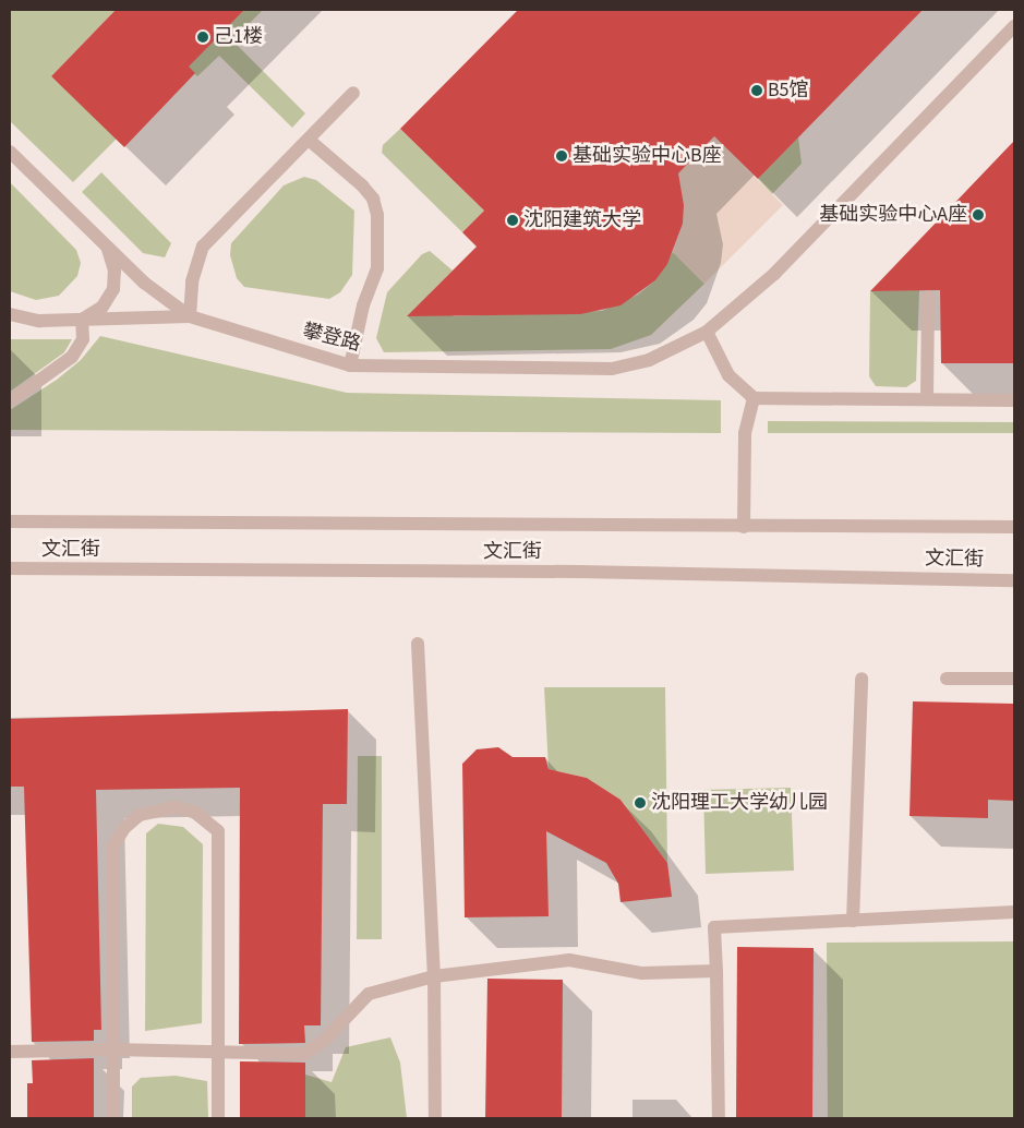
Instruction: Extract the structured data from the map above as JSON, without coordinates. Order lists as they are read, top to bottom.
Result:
{
  "streets": {
    "street": ["攀登路", "文汇街"]
  },
  "places": [
    "己1楼",
    "B5馆",
    "基础实验中心B座",
    "基础实验中心A座",
    "沈阳建筑大学",
    "沈阳理工大学幼儿园"
  ]
}
